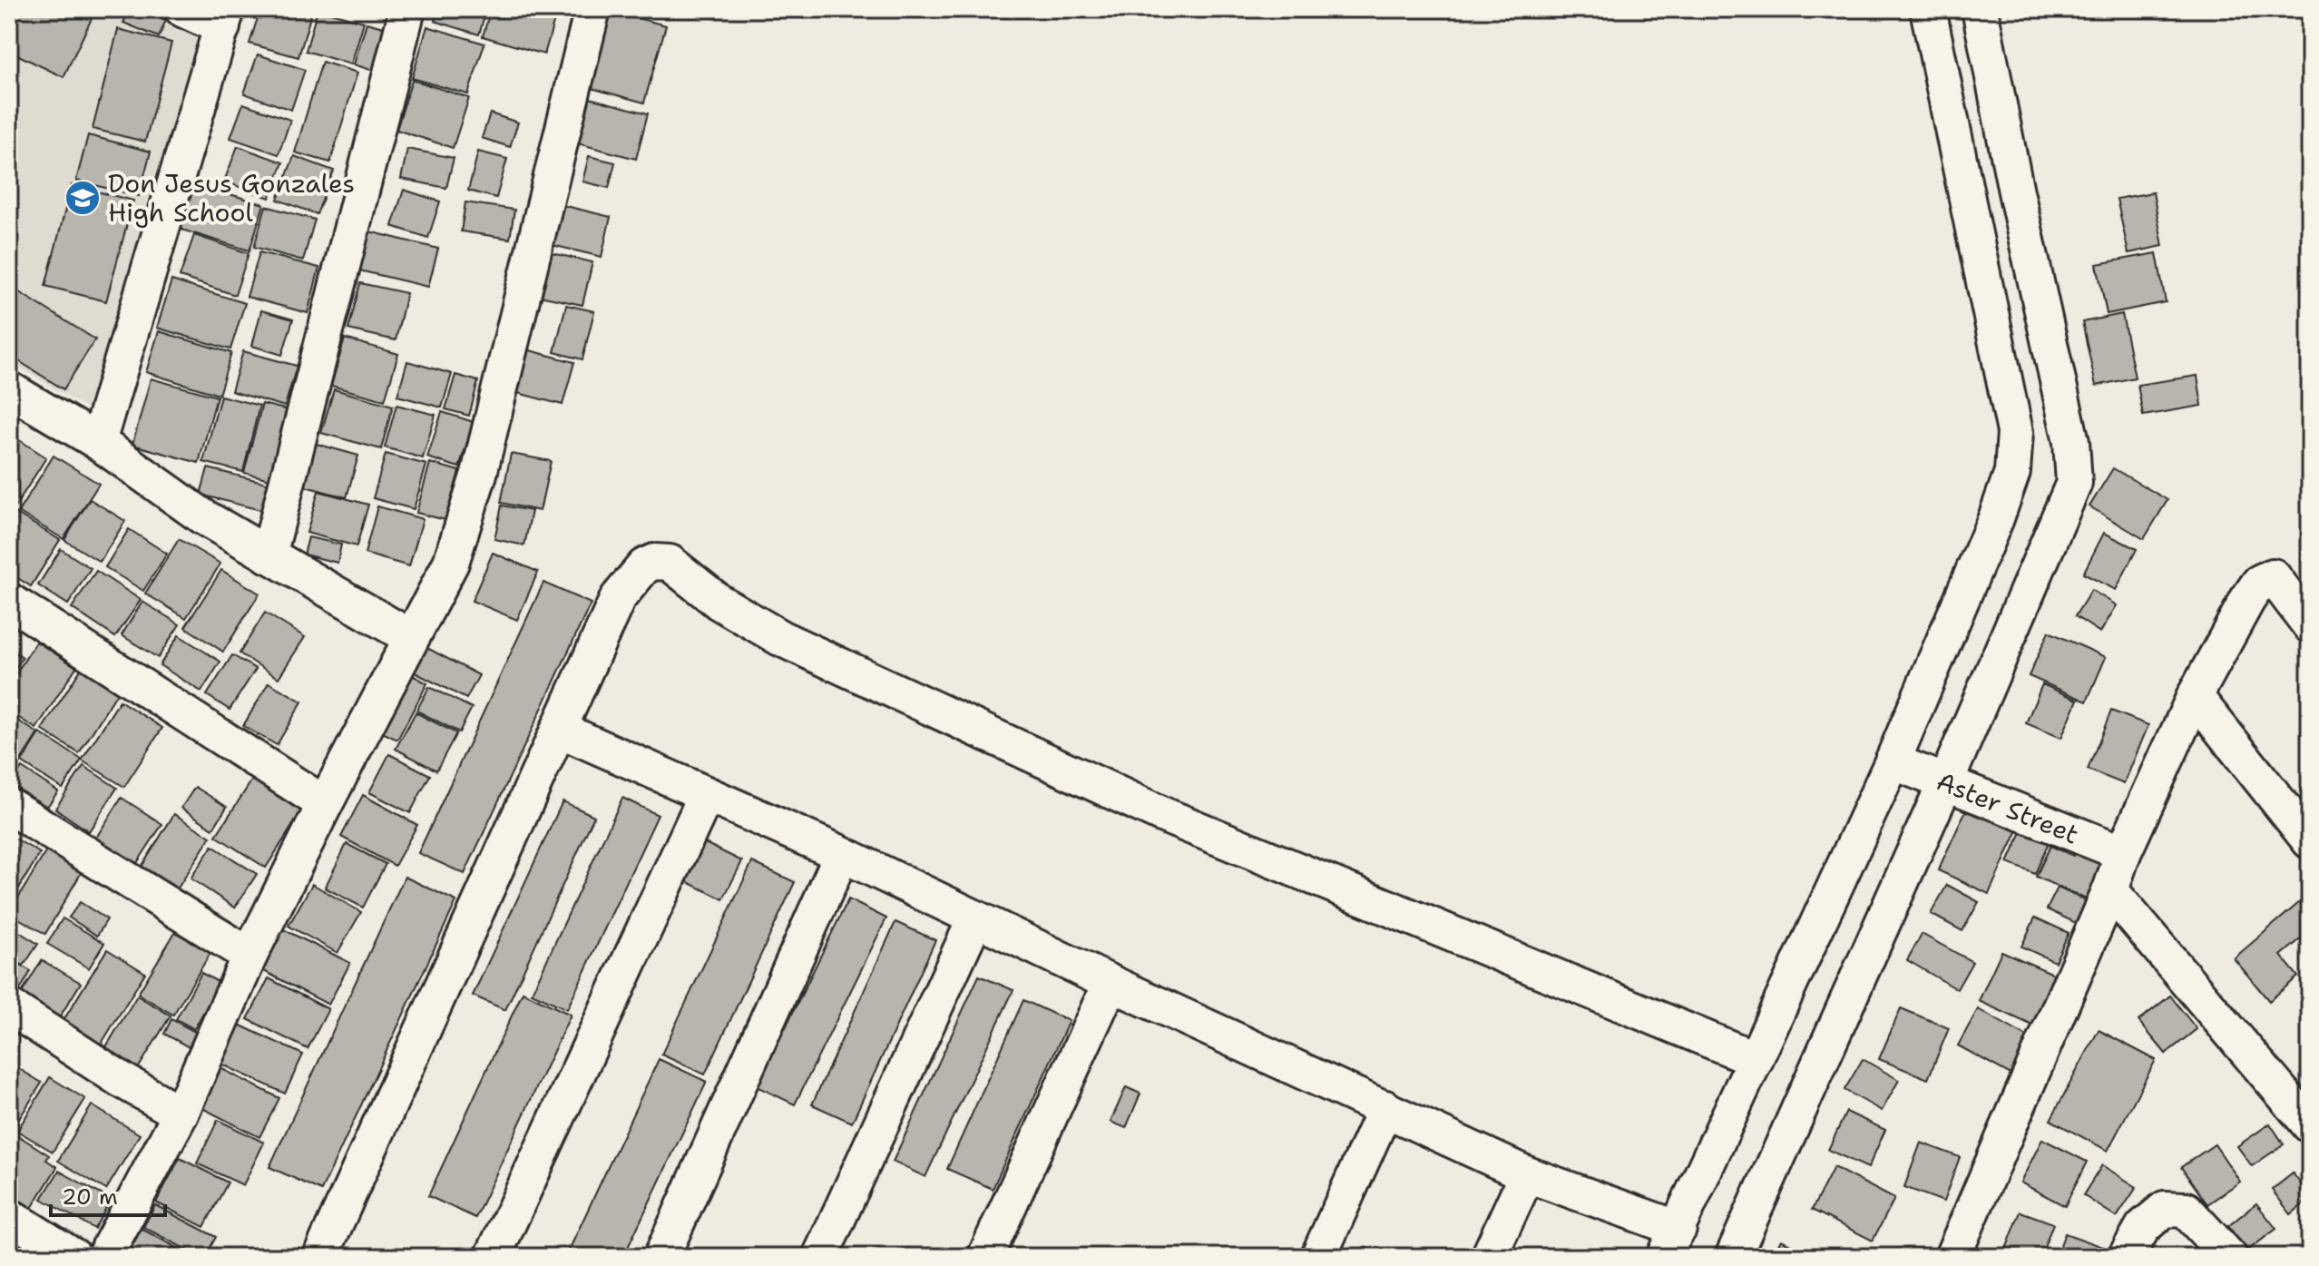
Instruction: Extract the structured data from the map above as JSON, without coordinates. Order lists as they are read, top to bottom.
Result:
{
  "streets": {
    "street": ["Aster Street"]
  },
  "places": {
    "school or university": ["Don Jesus Gonzales High School"]
  },
  "scale_bar": "20 m"
}
